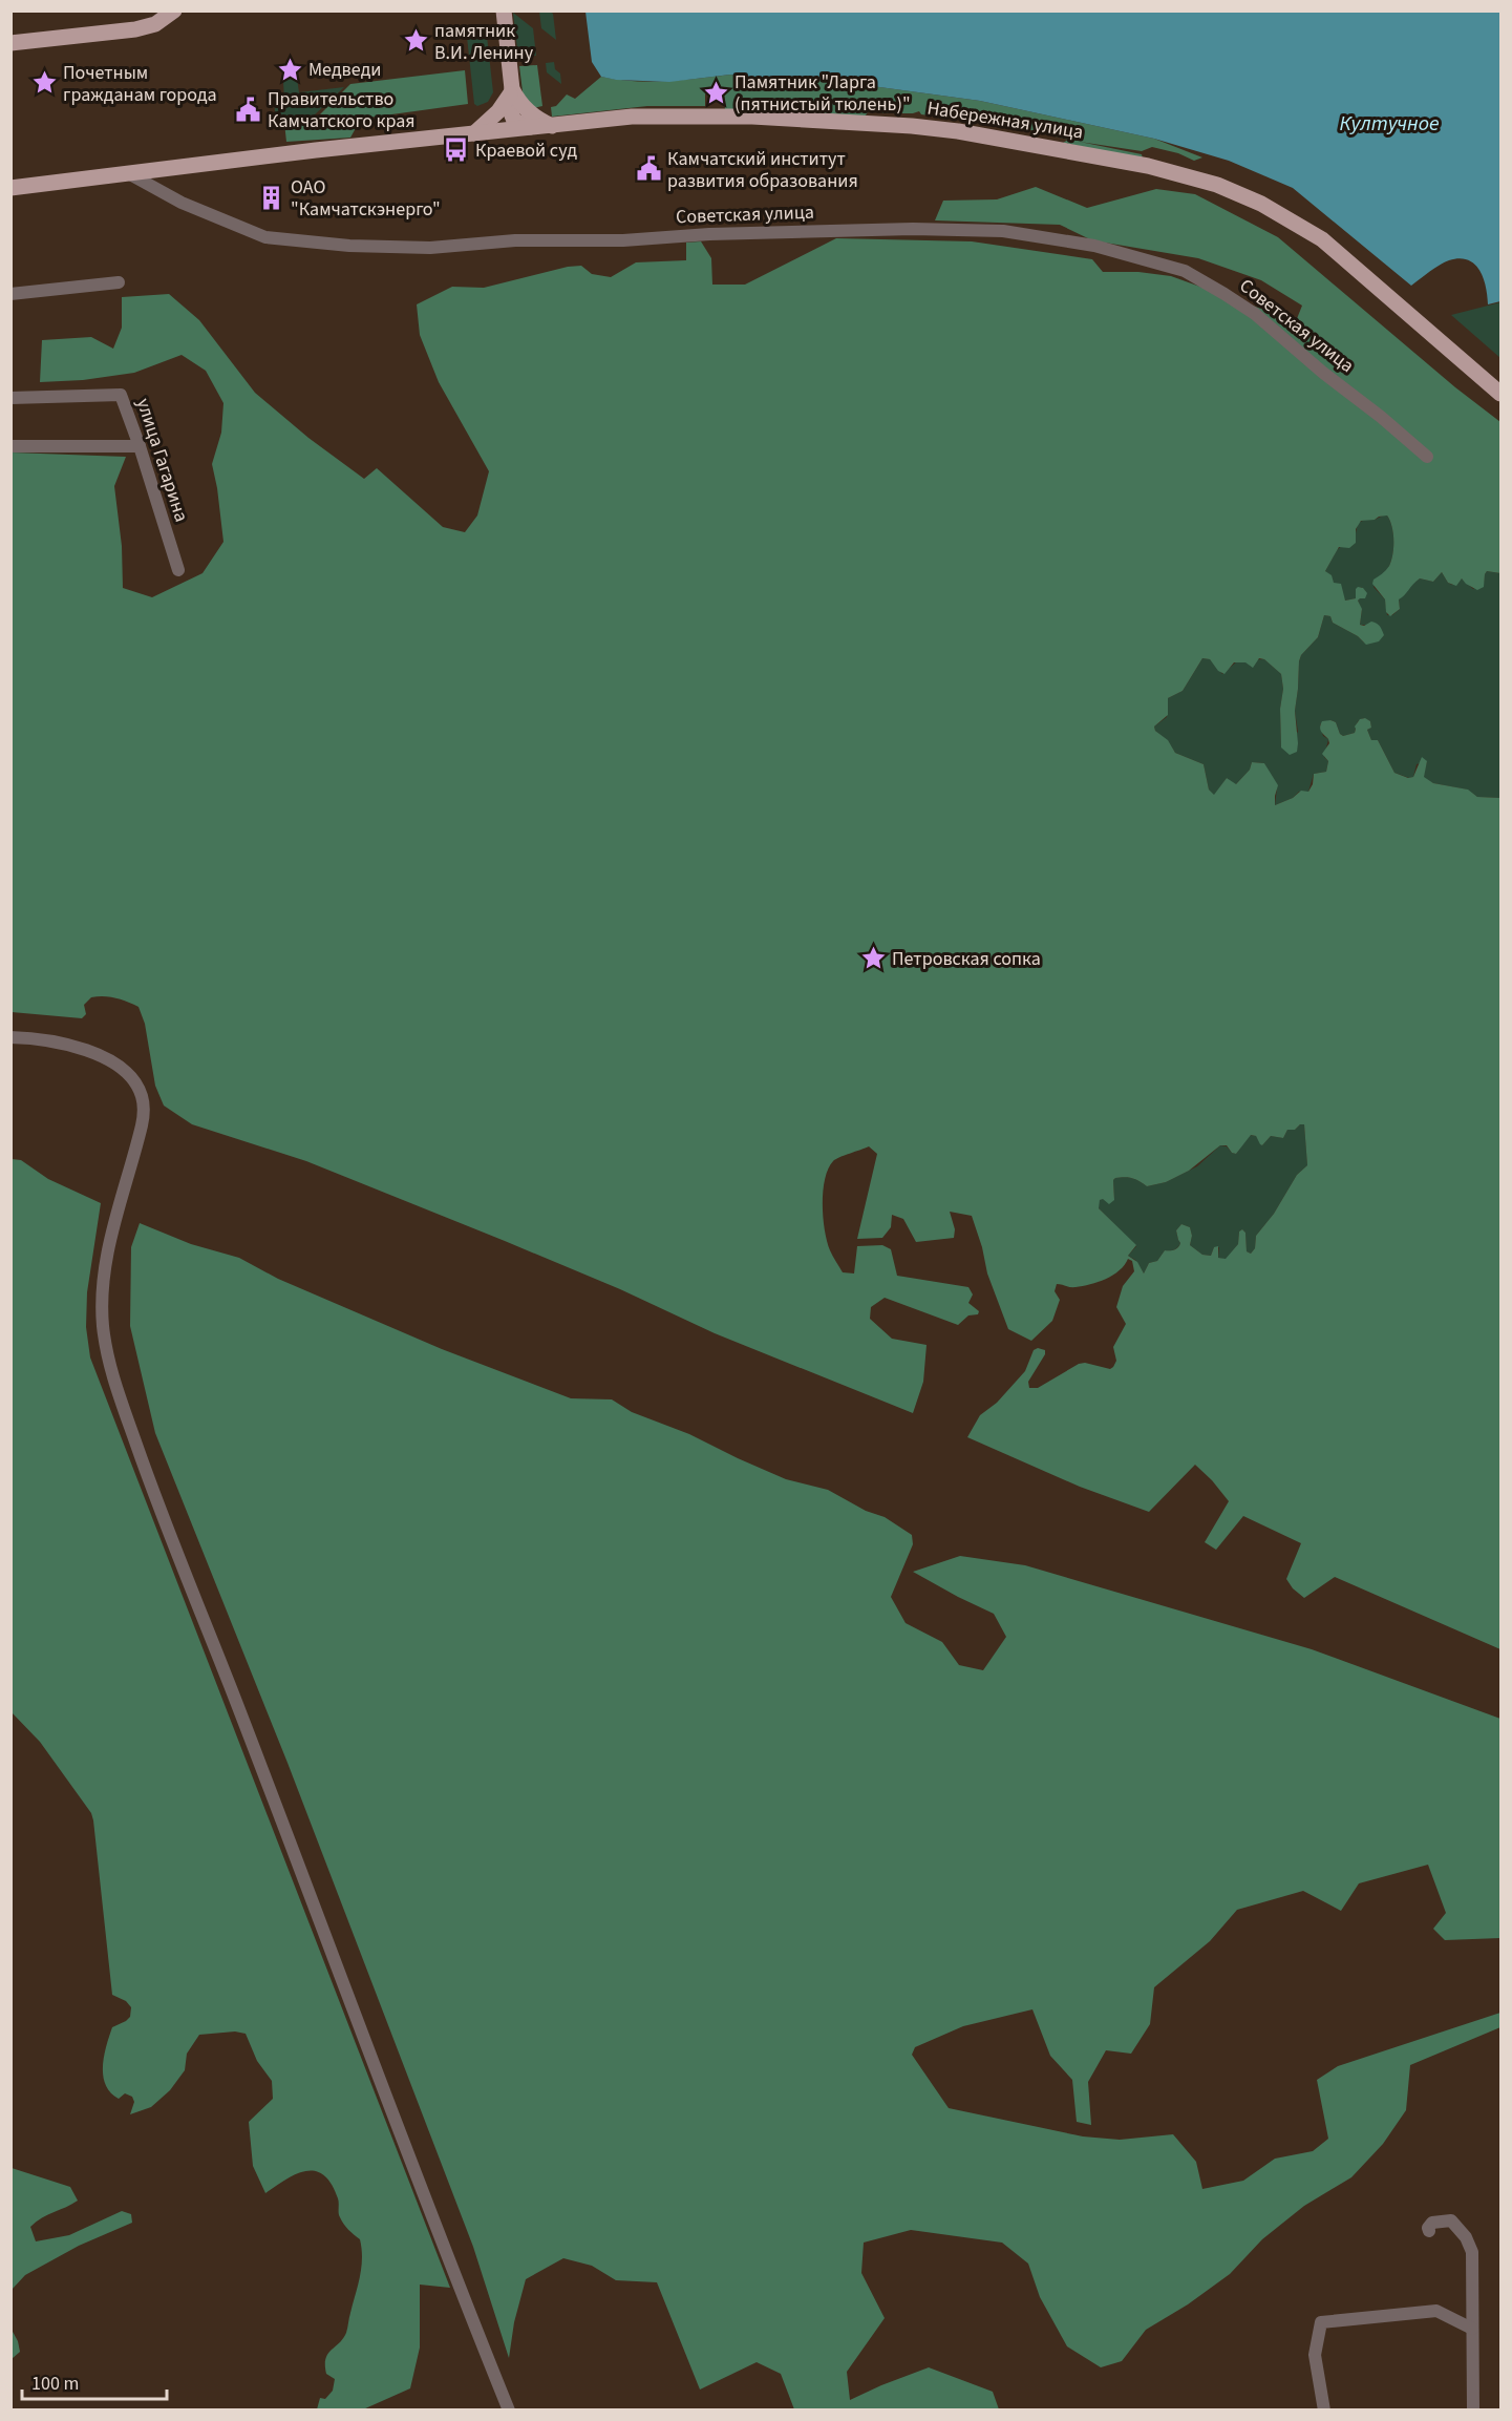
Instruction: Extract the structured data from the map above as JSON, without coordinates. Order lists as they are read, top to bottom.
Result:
{
  "streets": {
    "main road": ["Набережная улица"],
    "street": ["Советская улица", "улица Гагарина"]
  },
  "crossings": [
    ["Набережная улица", "Советская улица"]
  ],
  "water": ["Култучное"],
  "places": {
    "place": [
      "памятник В.И. Ленину",
      "Медведи",
      "Почетным гражданам города",
      "Памятник \"Ларга (пятнистый тюлень)\"",
      "Петровская сопка"
    ],
    "public building": ["Правительство Камчатского края", "Камчатский институт развития образования"],
    "bus stop": ["Краевой суд"],
    "building": ["ОАО \"Камчатскэнерго\""]
  },
  "scale_bar": "100 m"
}
